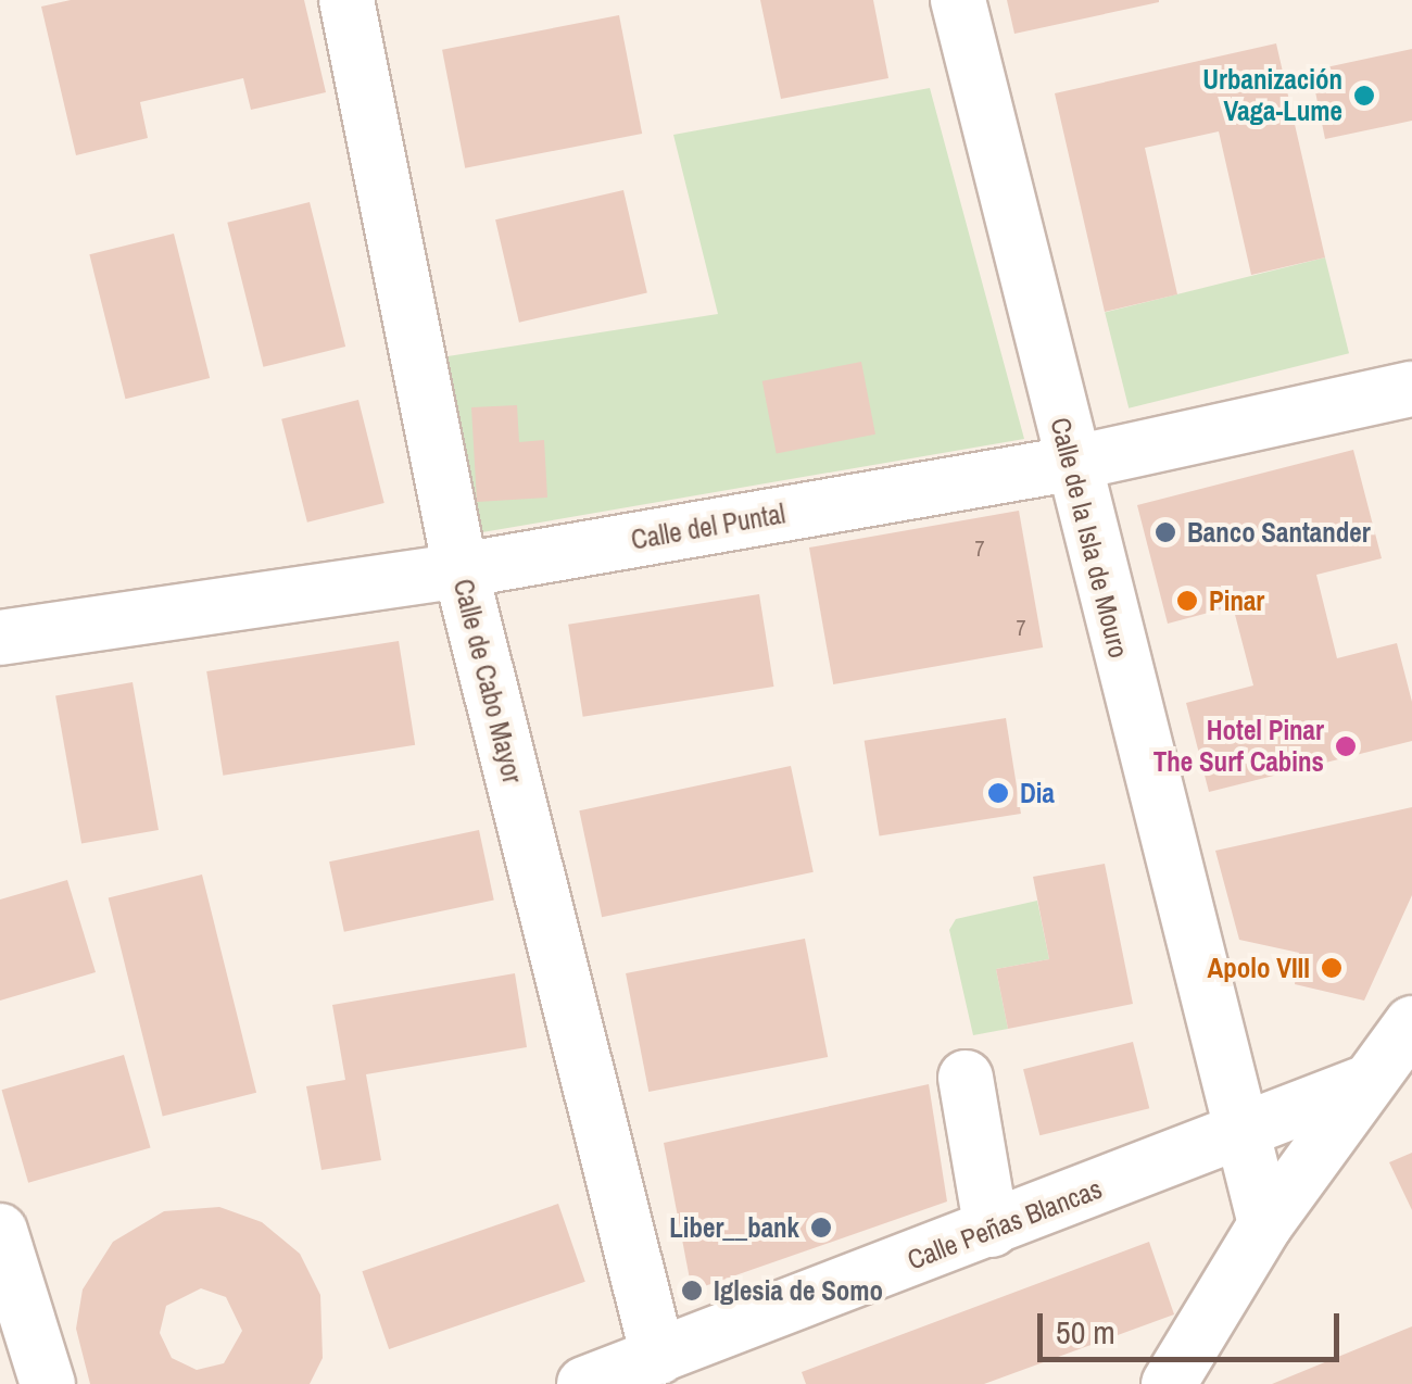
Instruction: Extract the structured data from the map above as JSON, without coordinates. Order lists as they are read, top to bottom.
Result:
{
  "streets": {
    "street": [
      "Calle del Puntal",
      "Calle de la Isla de Mouro",
      "Calle de Cabo Mayor",
      "Calle Peñas Blancas"
    ]
  },
  "crossings": [
    ["Calle del Puntal", "Calle de la Isla de Mouro"],
    ["Calle del Puntal", "Calle de Cabo Mayor"],
    ["Calle de la Isla de Mouro", "Calle Peñas Blancas"],
    ["Calle de Cabo Mayor", "Calle Peñas Blancas"]
  ],
  "places": [
    "Urbanización Vaga-Lume",
    "Banco Santander",
    "Pinar",
    "Hotel Pinar The Surf Cabins",
    "Dia",
    "Apolo VIII",
    "Liber__bank",
    "Iglesia de Somo"
  ],
  "house_numbers": ["7", "7"],
  "scale_bar": "50 m"
}
